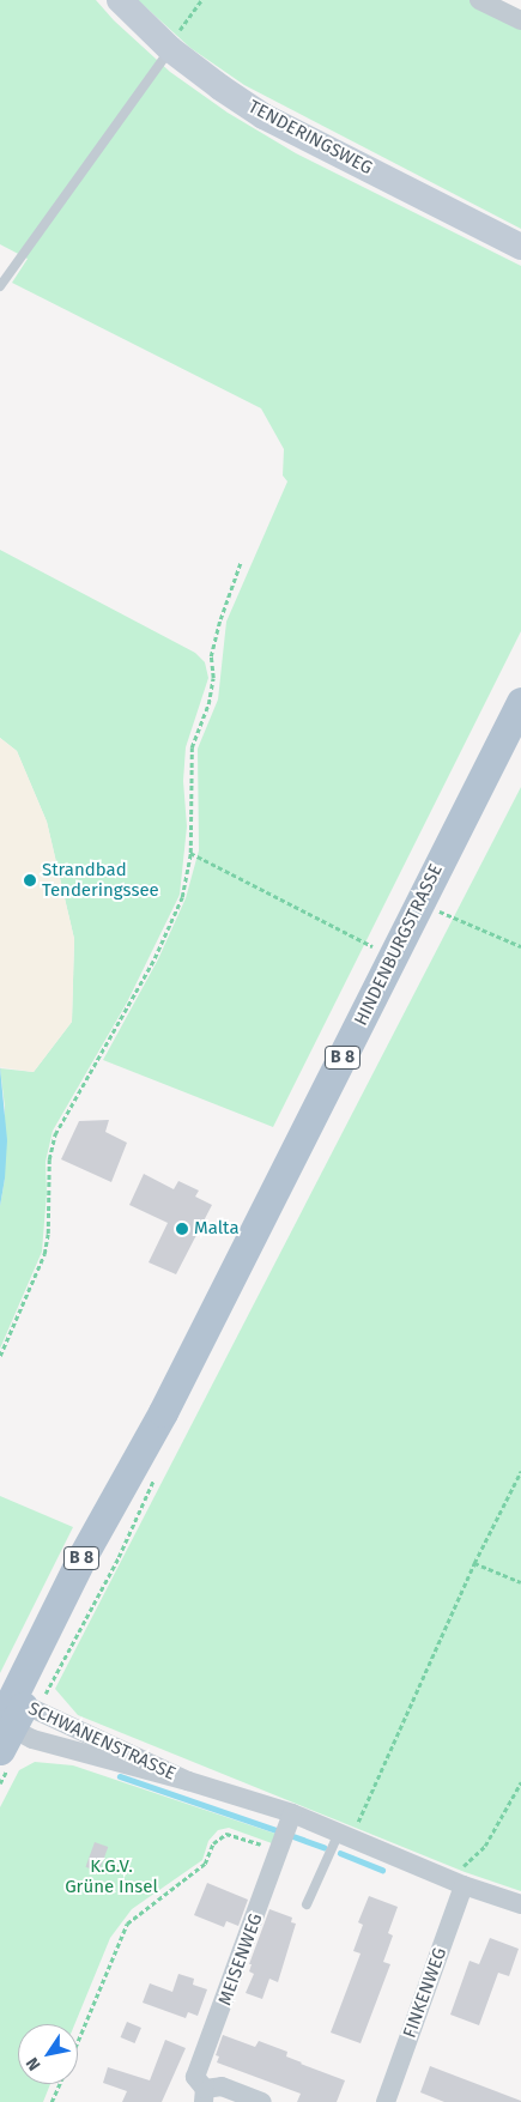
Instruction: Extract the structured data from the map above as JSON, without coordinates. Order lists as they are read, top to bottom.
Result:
{
  "streets": {
    "main road": ["HINDENBURGSTRASSE", "B 8"],
    "street": [
      "TENDERINGSWEG",
      "SCHWANENSTRASSE",
      "MEISENWEG",
      "FINKENWEG"
    ]
  },
  "crossings": [
    ["HINDENBURGSTRASSE", "SCHWANENSTRASSE"],
    ["SCHWANENSTRASSE", "MEISENWEG"],
    ["SCHWANENSTRASSE", "FINKENWEG"]
  ],
  "parks": ["K.G.V. Grüne Insel"],
  "places": ["Strandbad Tenderingssee", "Malta"],
  "north": "bottom left"
}
